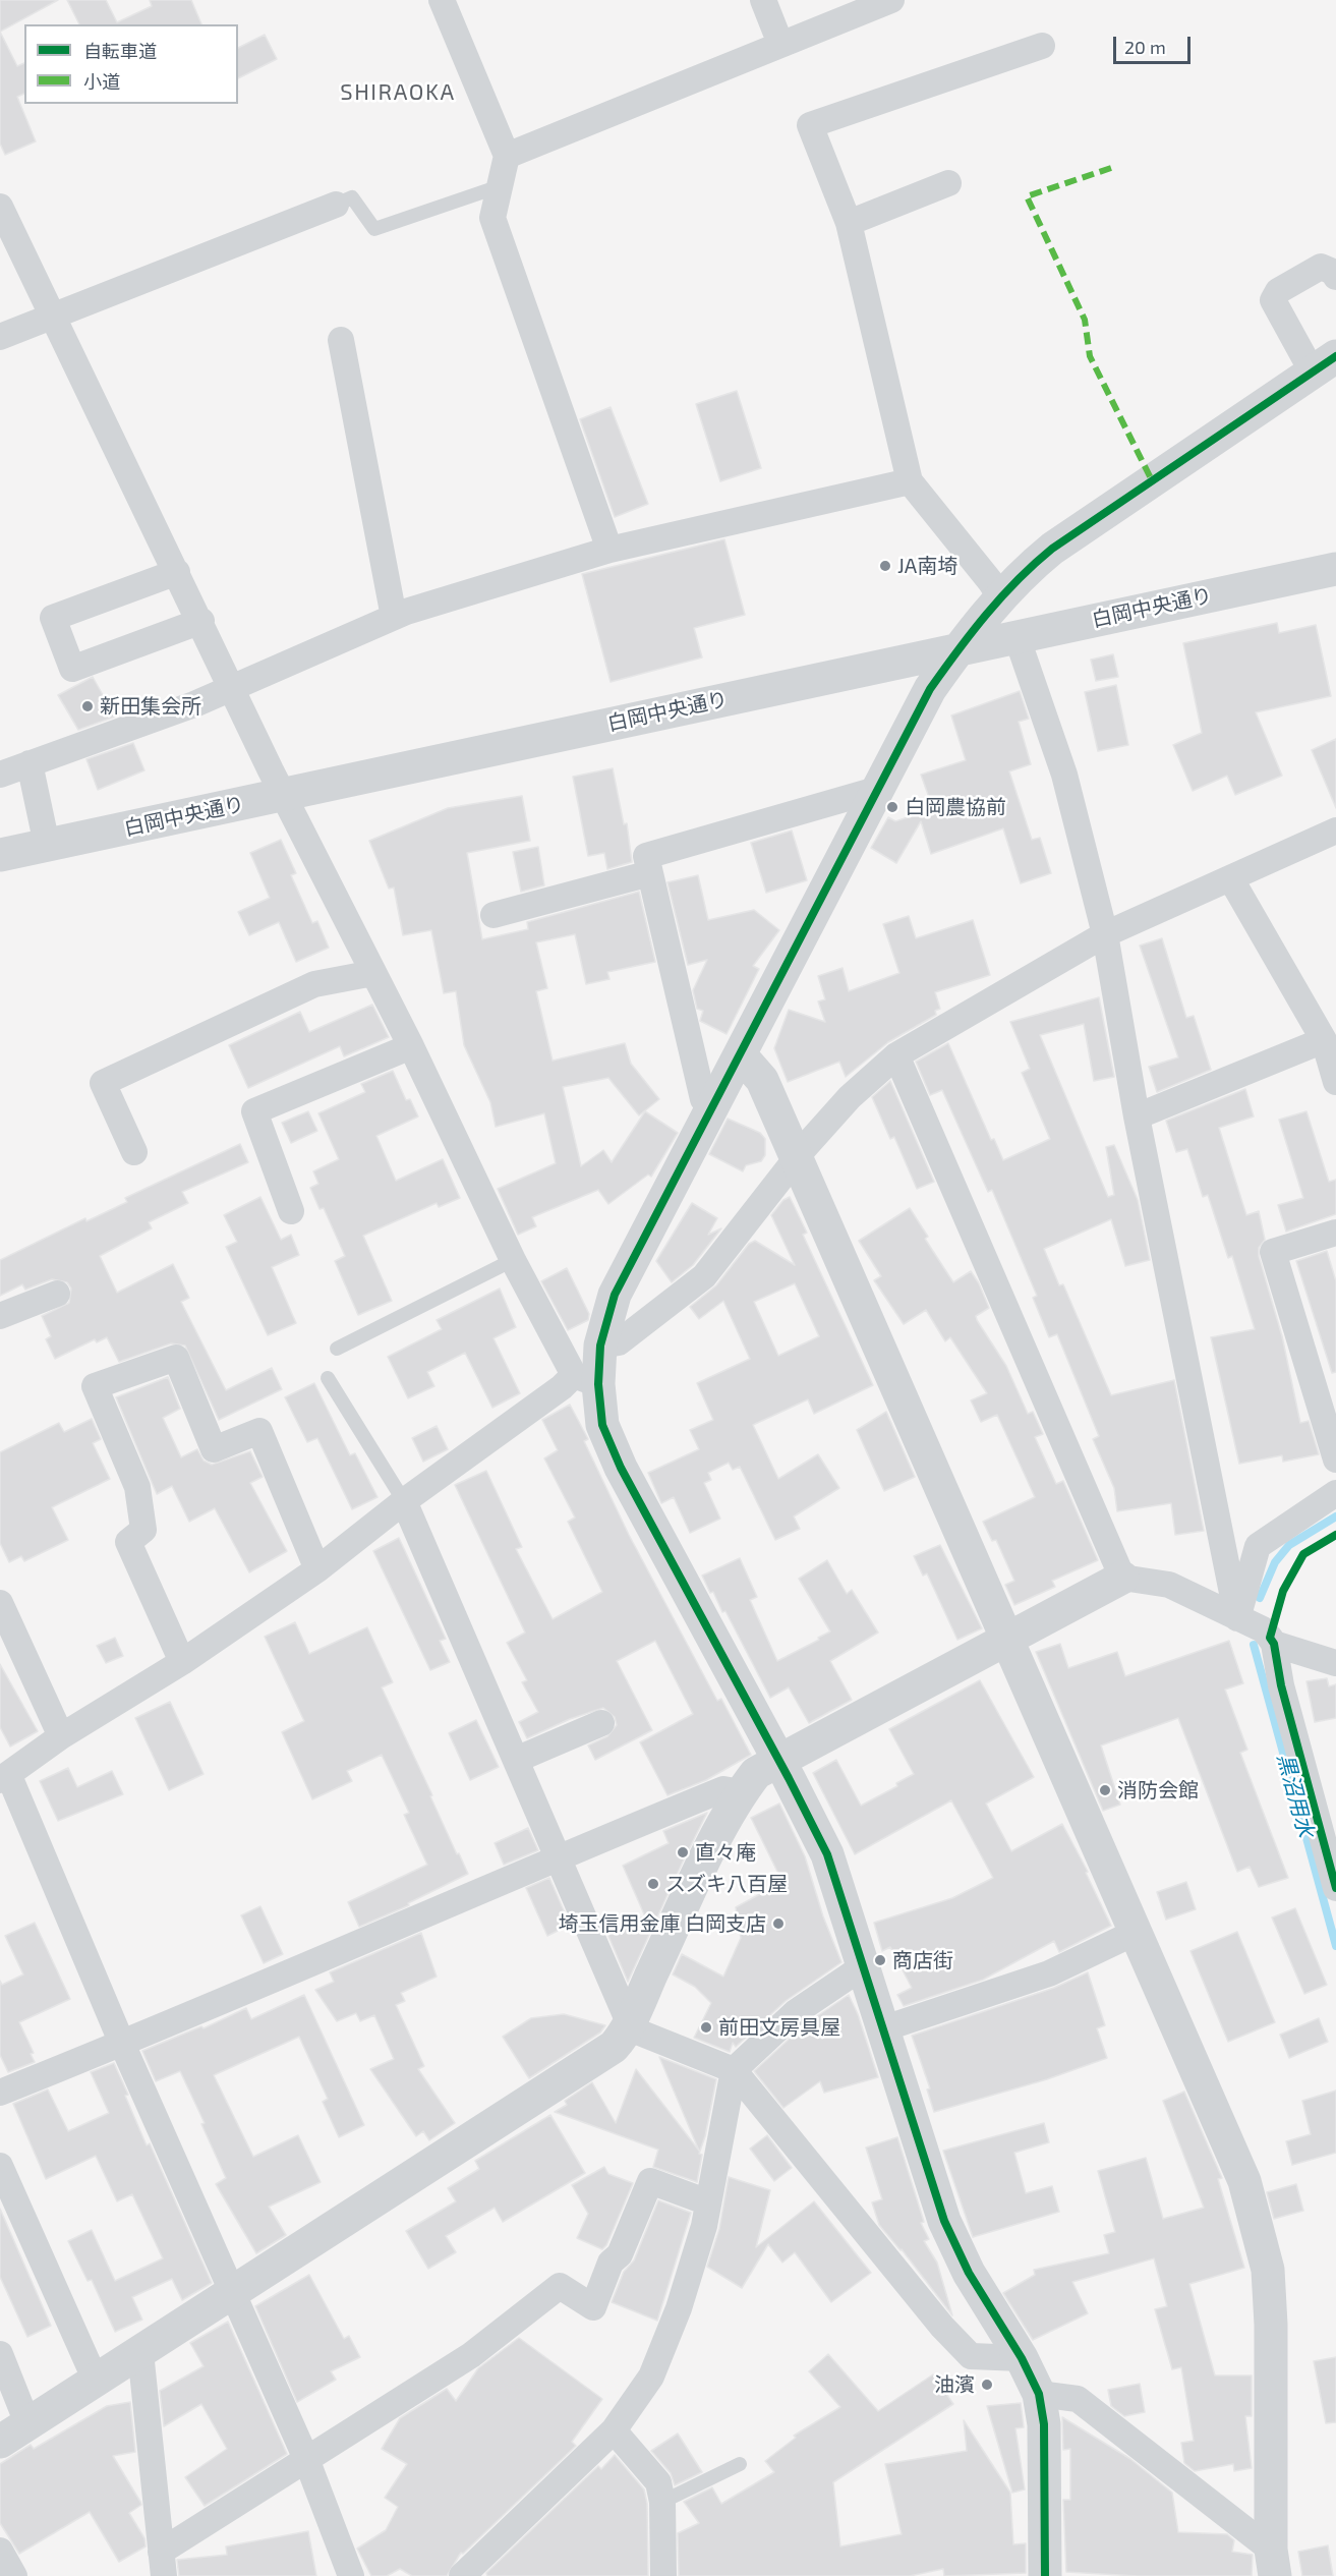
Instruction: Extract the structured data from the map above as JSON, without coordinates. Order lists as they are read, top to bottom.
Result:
{
  "streets": {
    "street": ["白岡中央通り"]
  },
  "districts": ["SHIRAOKA"],
  "water": ["黒沼用水"],
  "places": [
    "JA南埼",
    "新田集会所",
    "白岡農協前",
    "消防会館",
    "直々庵",
    "スズキ八百屋",
    "埼玉信用金庫 白岡支店",
    "商店街",
    "前田文房具屋",
    "油濱"
  ],
  "legend": ["自転車道", "小道"],
  "scale_bar": "20 m"
}
